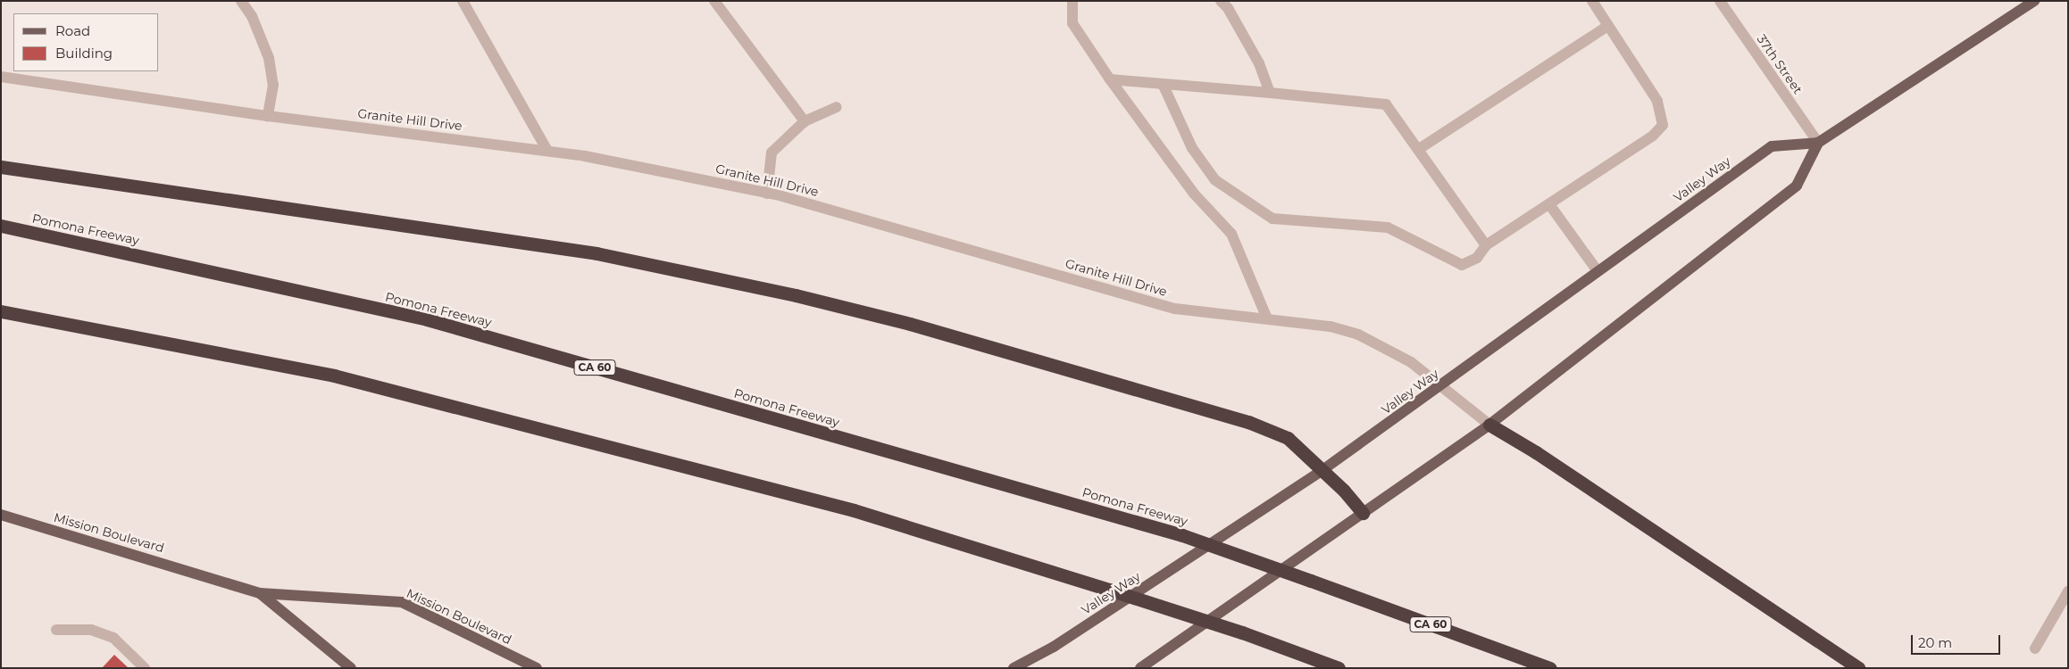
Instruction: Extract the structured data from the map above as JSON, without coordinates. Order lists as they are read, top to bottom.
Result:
{
  "streets": {
    "highway": ["Pomona Freeway", "CA 60"],
    "main road": ["Valley Way", "Mission Boulevard"],
    "street": ["37th Street", "Granite Hill Drive"]
  },
  "crossings": [
    ["37th Street", "Valley Way"],
    ["Granite Hill Drive", "Valley Way"]
  ],
  "legend": ["Road", "Building"],
  "scale_bar": "20 m"
}
